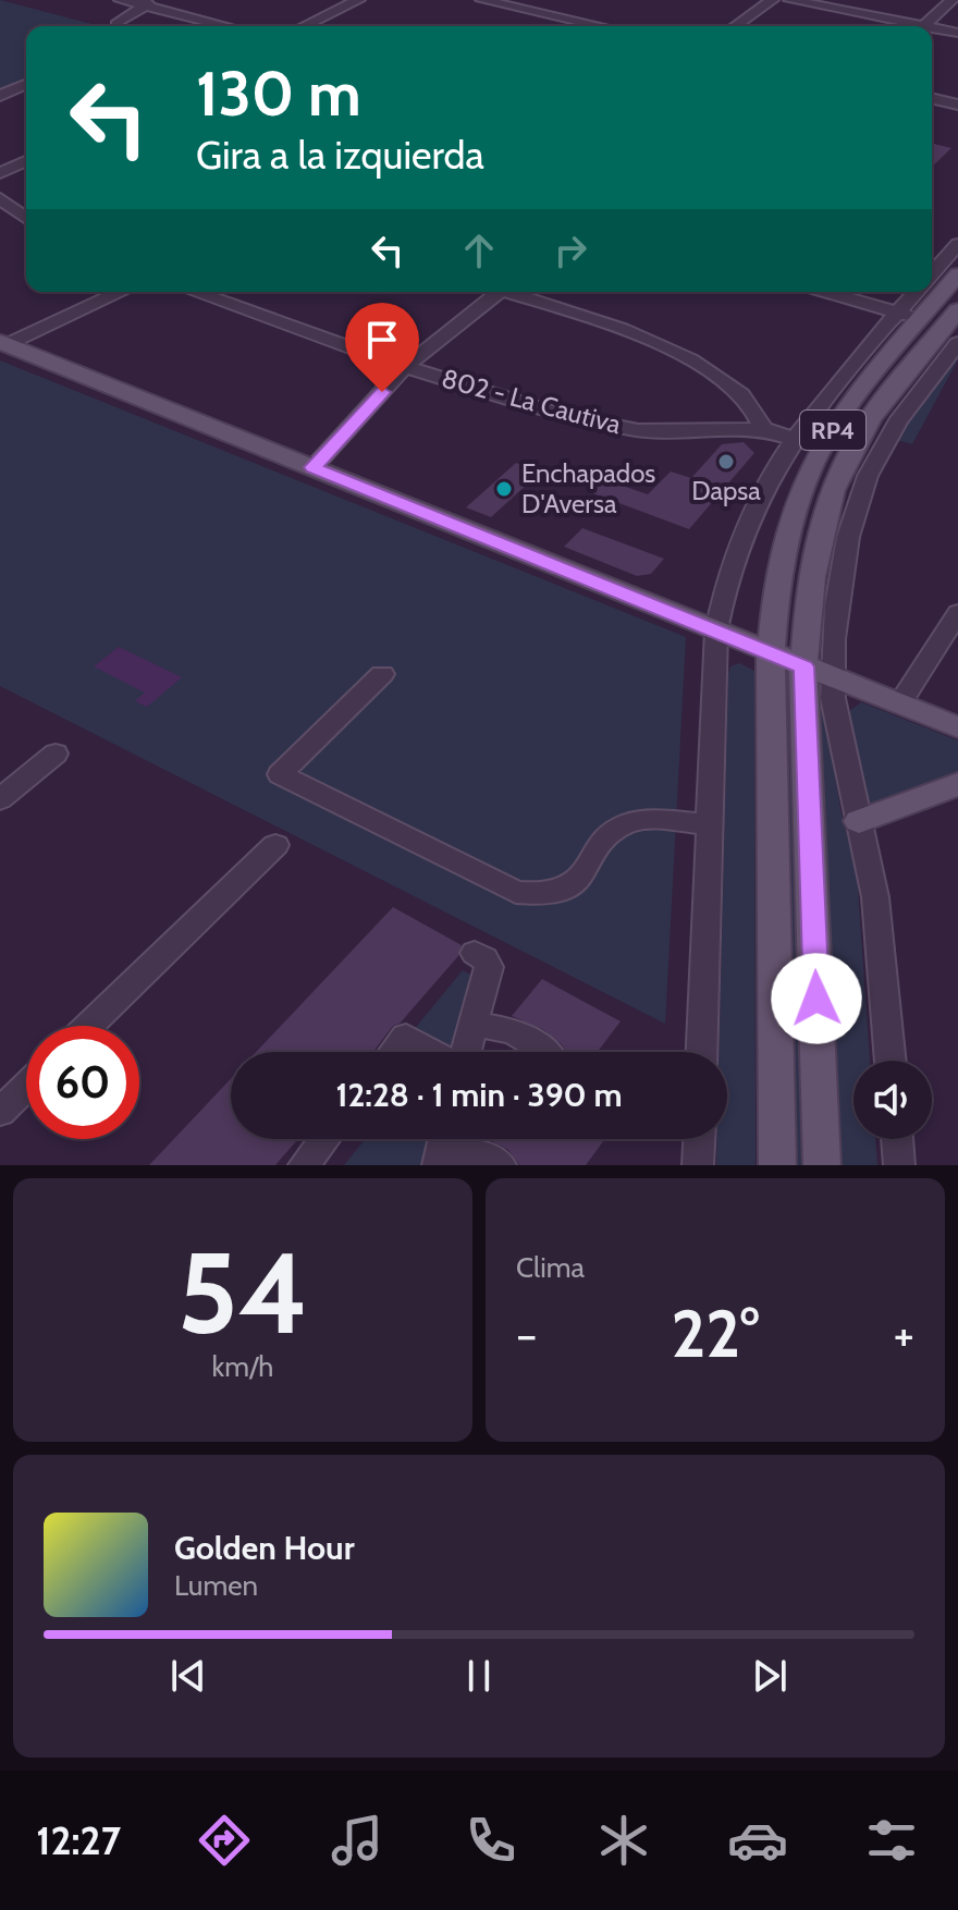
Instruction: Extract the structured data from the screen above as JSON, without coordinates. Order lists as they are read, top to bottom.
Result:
{
  "streets": {
    "main road": ["RP4"],
    "street": ["802 - La Cautiva"]
  },
  "places": ["Dapsa", "Enchapados D'Aversa"],
  "page": {
    "turn": ["130 m", "Gira a la izquierda"],
    "limit": "60",
    "trip": "12:28 · 1 min · 390 m",
    "tile": [
      ["54", "km/h"],
      "Clima"
    ],
    "heat": ["−", "22°", "+"],
    "song": ["Golden Hour", "Lumen"],
    "tabs": "12:27"
  }
}
